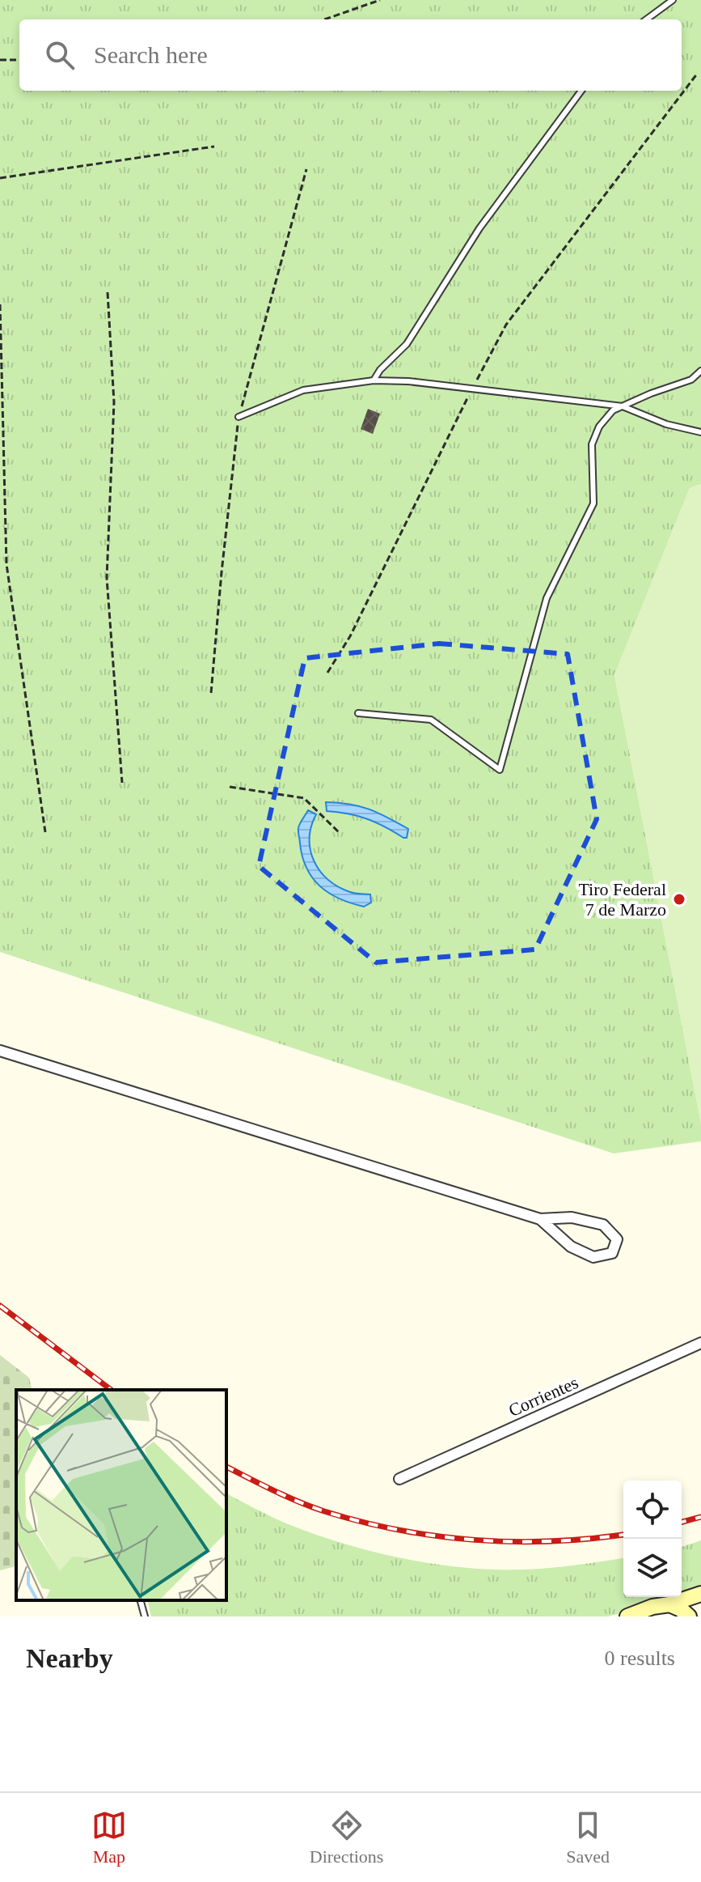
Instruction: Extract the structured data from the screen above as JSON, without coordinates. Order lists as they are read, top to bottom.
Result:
{
  "streets": {
    "street": ["Corrientes"]
  },
  "places": ["Tiro Federal 7 de Marzo"],
  "page": {
    "search": "Search here",
    "heading": ["Nearby", "0 results"],
    "nav": ["Map", "Directions", "Saved"]
  }
}
